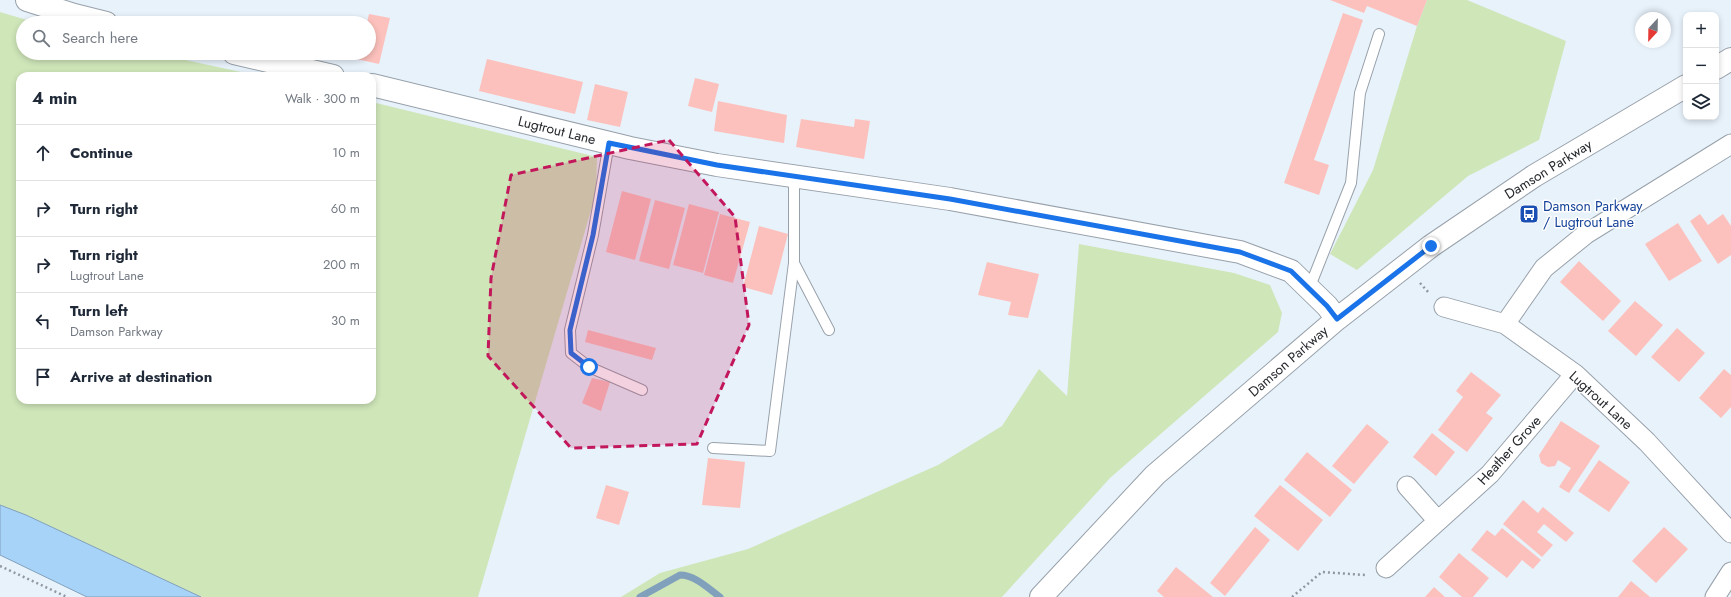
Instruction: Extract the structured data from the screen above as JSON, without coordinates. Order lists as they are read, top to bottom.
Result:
{
  "streets": {
    "street": ["Lugtrout Lane", "Damson Parkway", "Heather Grove"]
  },
  "crossings": [
    ["Lugtrout Lane", "Damson Parkway"],
    ["Lugtrout Lane", "Heather Grove"]
  ],
  "places": {
    "bus stop": ["Damson Parkway / Lugtrout Lane"]
  },
  "north": "bottom",
  "page": {
    "map_buttons": ["+", "−"],
    "search": "Search here",
    "heading": ["4 min", "Walk · 300 m"],
    "list": [
      ["Continue", "10 m"],
      ["Turn right", "60 m"],
      ["Turn right", "Lugtrout Lane", "200 m"],
      ["Turn left", "Damson Parkway", "30 m"],
      "Arrive at destination"
    ]
  }
}
